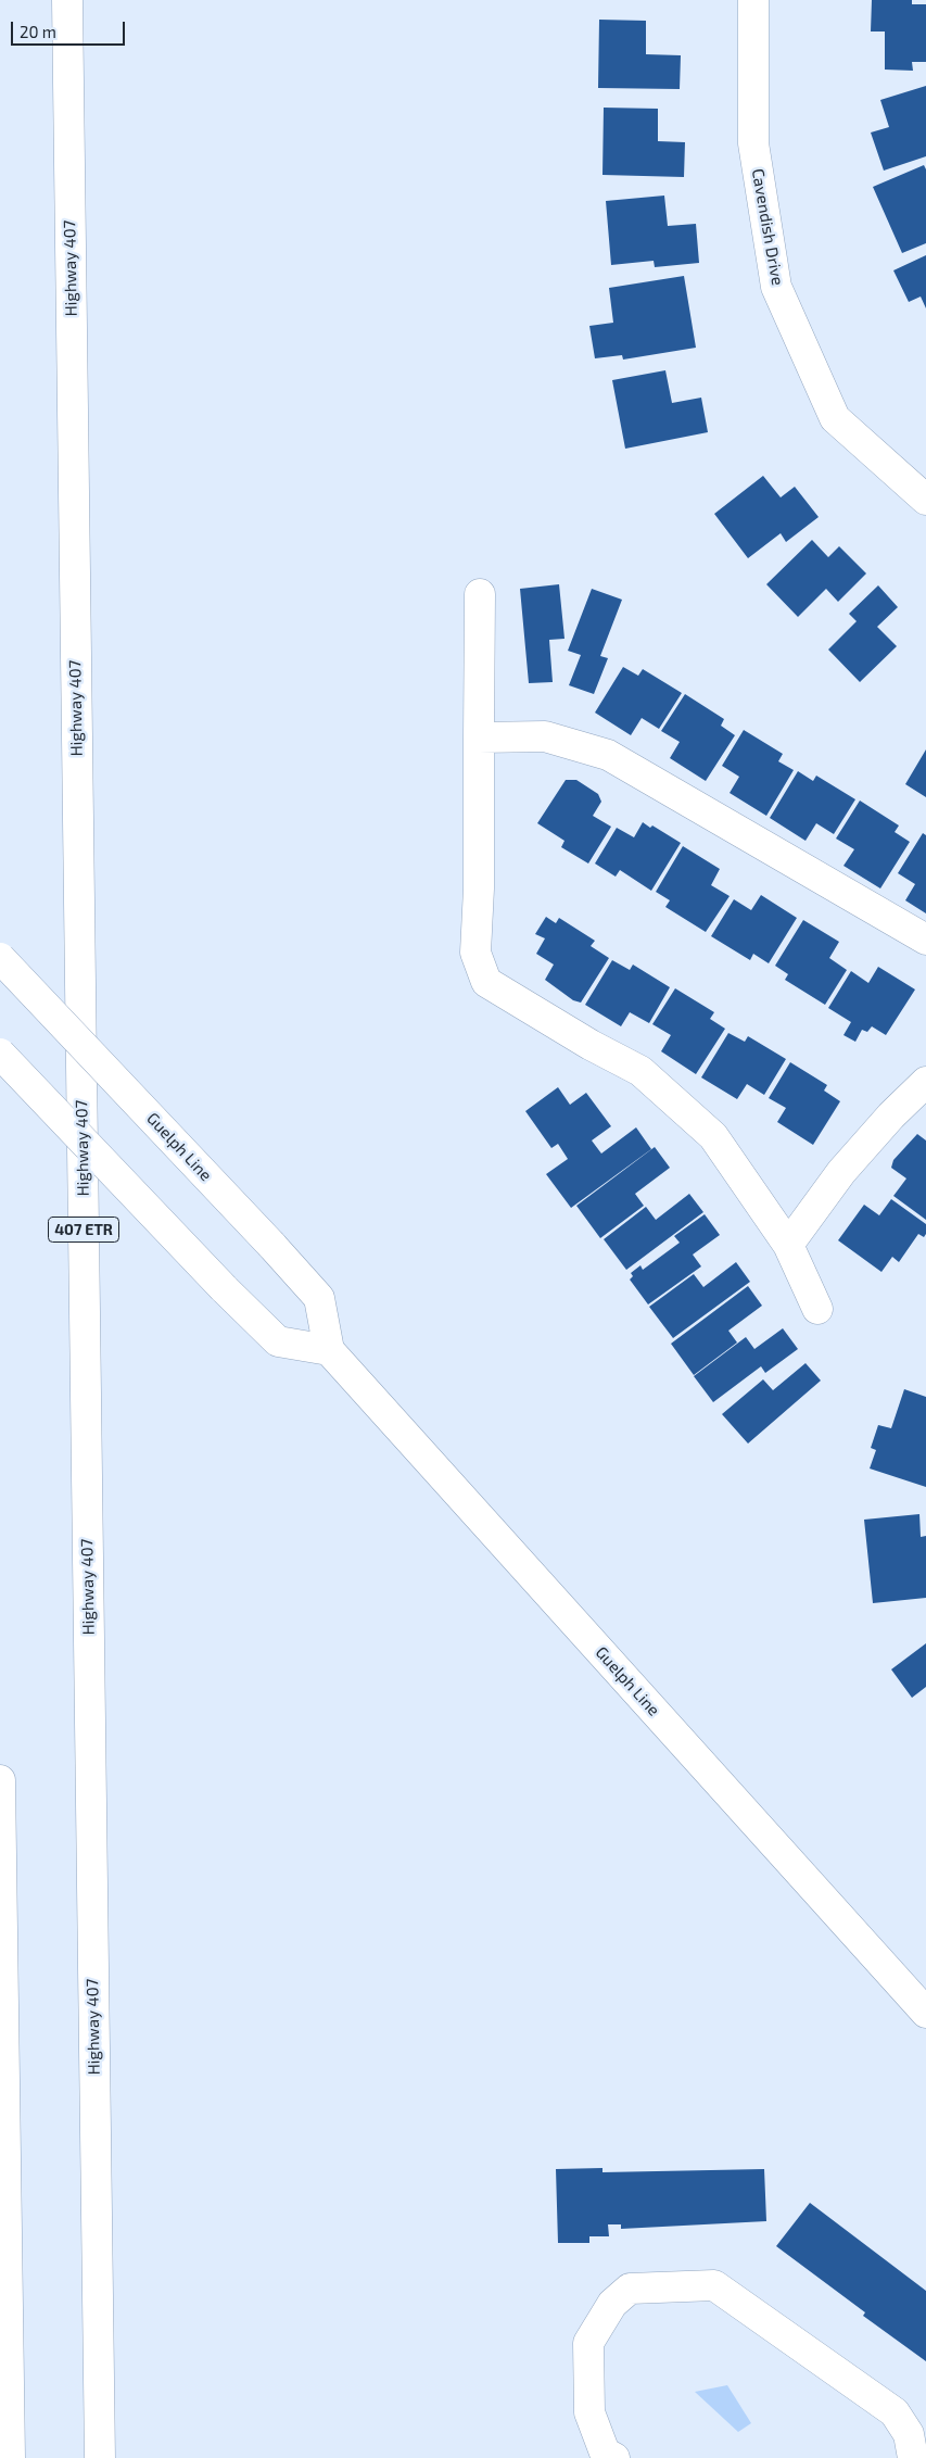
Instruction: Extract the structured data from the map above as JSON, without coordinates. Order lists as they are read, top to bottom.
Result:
{
  "streets": {
    "main road": [
      "Cavendish Drive",
      "Highway 407",
      "Guelph Line",
      "407 ETR"
    ]
  },
  "scale_bar": "20 m"
}
